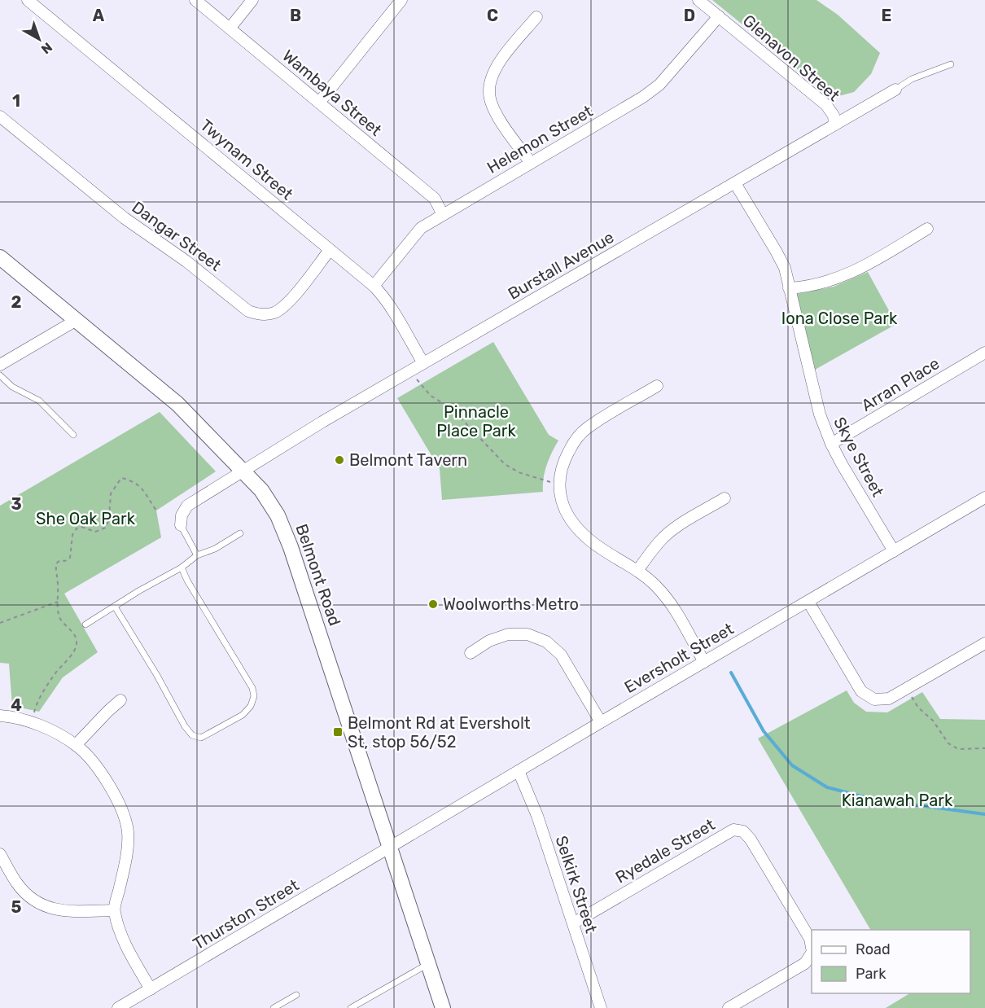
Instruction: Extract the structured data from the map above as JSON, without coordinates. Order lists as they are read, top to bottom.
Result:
{
  "streets": {
    "main road": ["Belmont Road"],
    "street": [
      "Glenavon Street",
      "Wambaya Street",
      "Helemon Street",
      "Twynam Street",
      "Dangar Street",
      "Burstall Avenue",
      "Arran Place",
      "Skye Street",
      "Eversholt Street",
      "Ryedale Street",
      "Selkirk Street",
      "Thurston Street"
    ]
  },
  "crossings": [
    ["Glenavon Street", "Helemon Street"],
    ["Glenavon Street", "Burstall Avenue"],
    ["Wambaya Street", "Helemon Street"],
    ["Helemon Street", "Twynam Street"],
    ["Twynam Street", "Dangar Street"],
    ["Twynam Street", "Burstall Avenue"],
    ["Burstall Avenue", "Skye Street"],
    ["Burstall Avenue", "Belmont Road"],
    ["Arran Place", "Skye Street"],
    ["Skye Street", "Eversholt Street"],
    ["Belmont Road", "Eversholt Street"],
    ["Belmont Road", "Thurston Street"],
    ["Eversholt Street", "Selkirk Street"],
    ["Eversholt Street", "Thurston Street"],
    ["Ryedale Street", "Selkirk Street"]
  ],
  "parks": [
    "Iona Close Park",
    "Pinnacle Place Park",
    "She Oak Park",
    "Kianawah Park"
  ],
  "places": {
    "other": ["Belmont Tavern", "Woolworths Metro"],
    "transit": ["Belmont Rd at Eversholt St, stop 56/52"]
  },
  "legend": ["Road", "Park"],
  "north": "bottom right",
  "grid": {
    "columns": [
      "A",
      "B",
      "C",
      "D",
      "E"
    ],
    "rows": [
      "1",
      "2",
      "3",
      "4",
      "5"
    ]
  }
}
